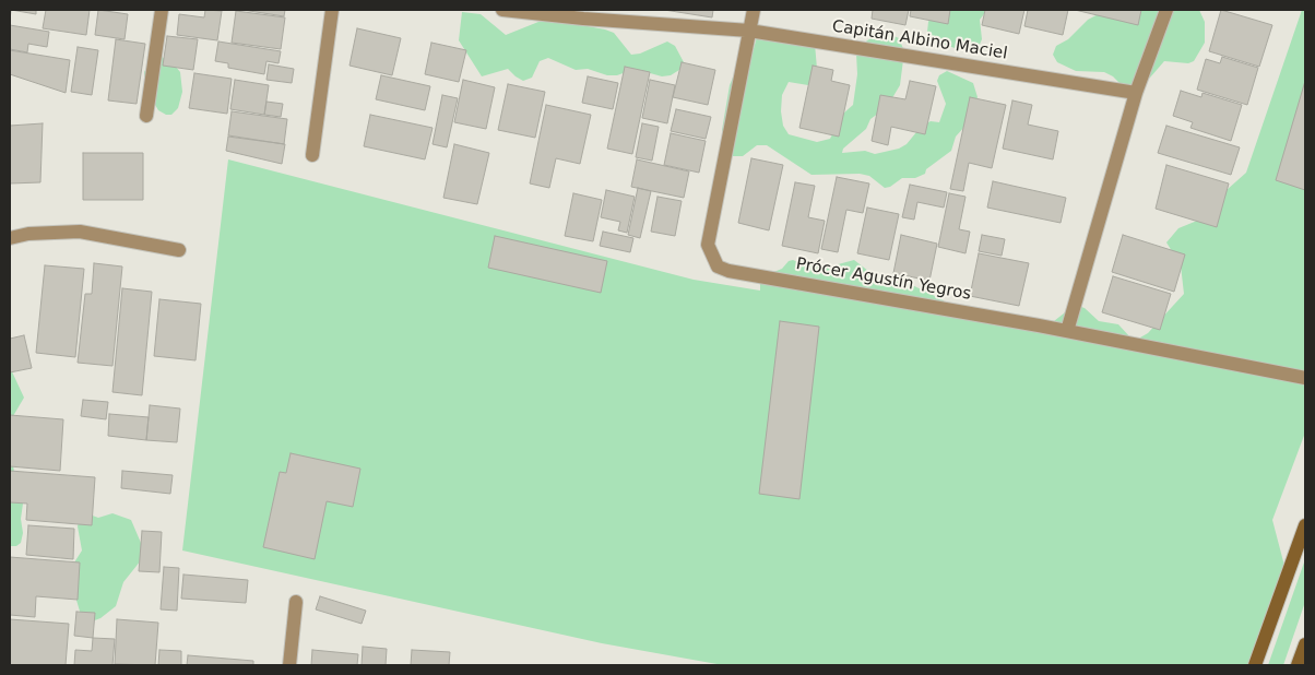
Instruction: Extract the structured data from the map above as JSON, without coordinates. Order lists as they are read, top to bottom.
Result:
{
  "streets": {
    "street": ["Capitán Albino Maciel", "Prócer Agustín Yegros"]
  },
  "crossings": [
    ["Capitán Albino Maciel", "Prócer Agustín Yegros"]
  ]
}
